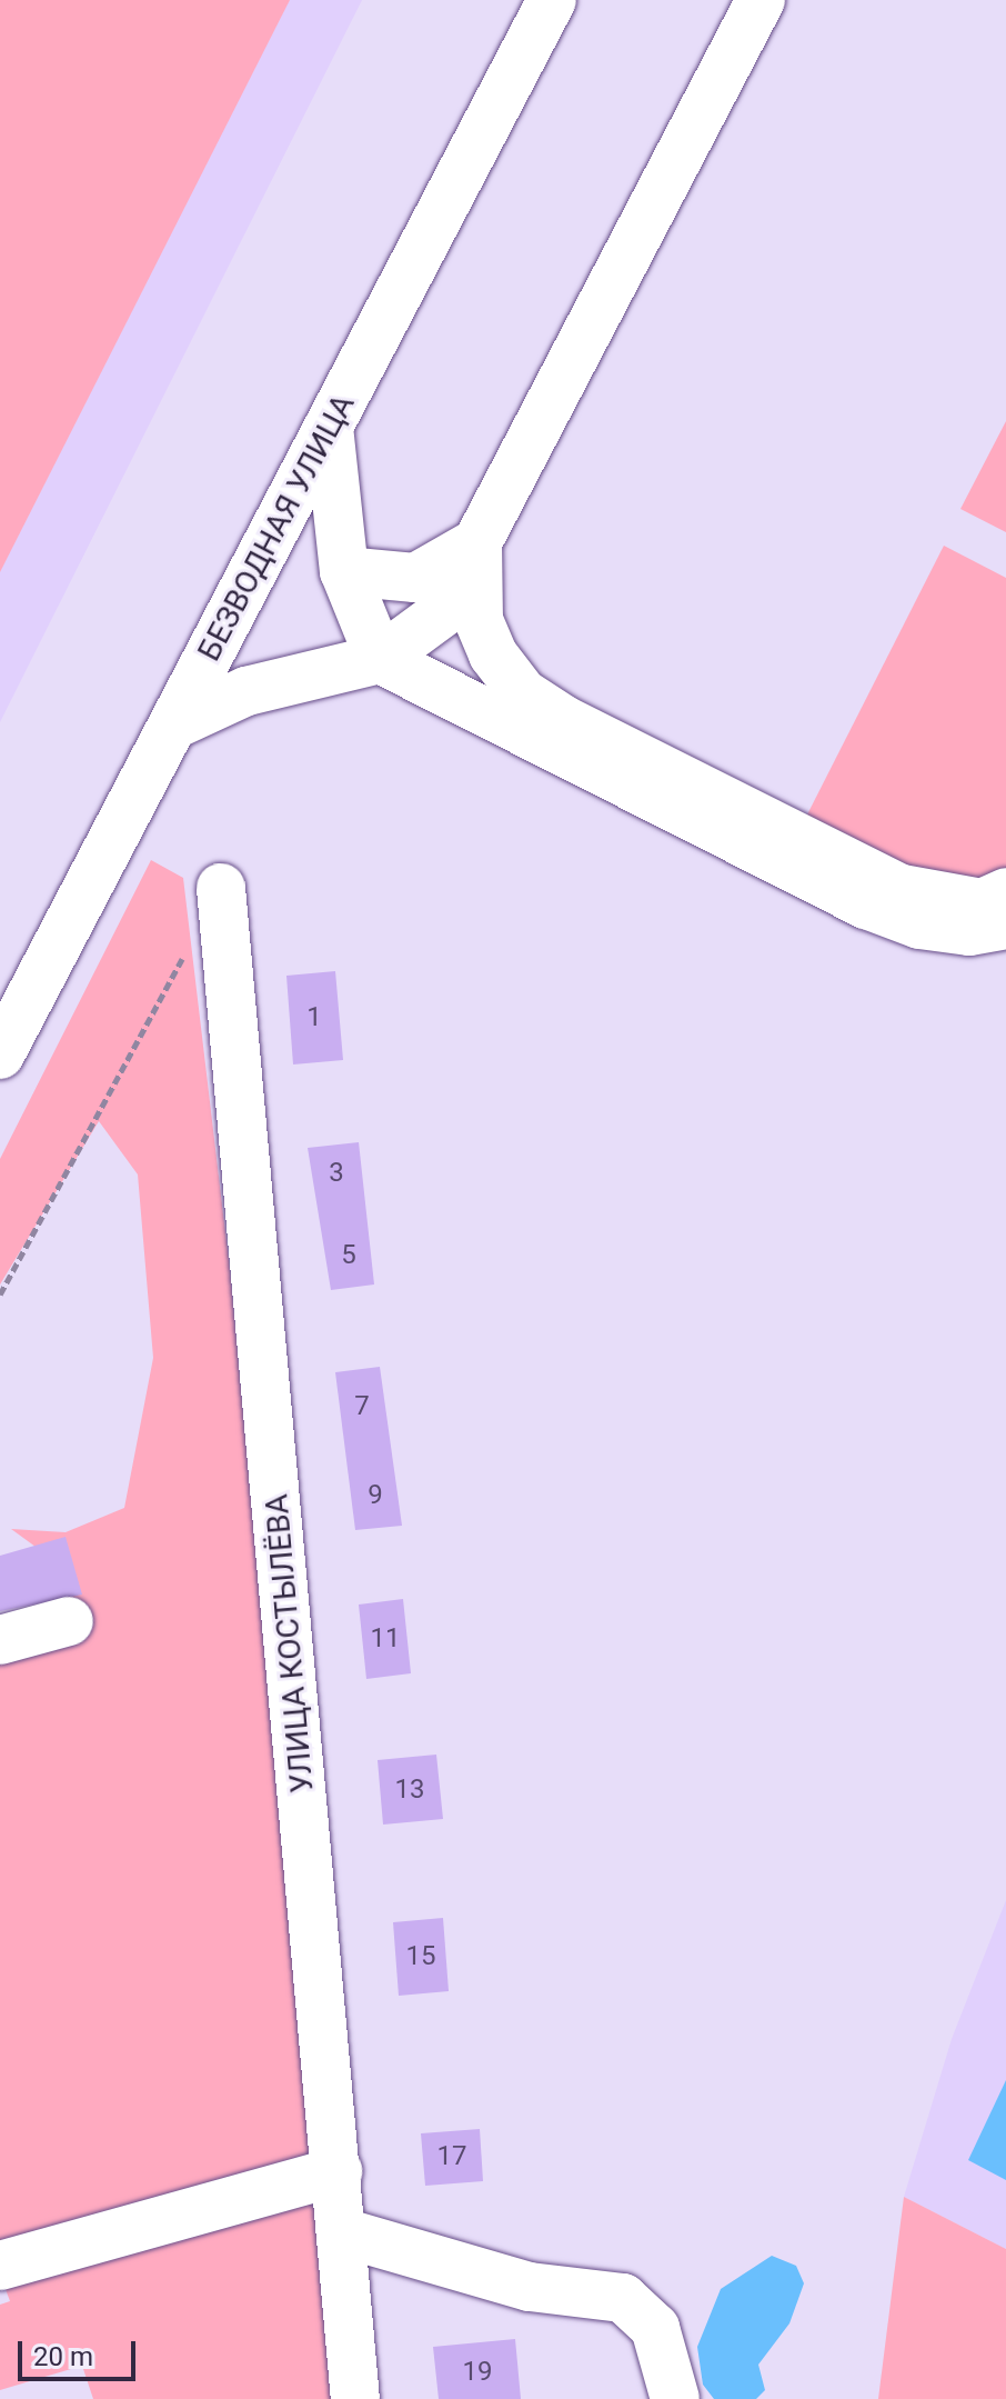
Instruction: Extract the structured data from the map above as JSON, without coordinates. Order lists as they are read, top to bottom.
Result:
{
  "streets": {
    "main road": ["БЕЗВОДНАЯ УЛИЦА", "УЛИЦА КОСТЫЛЁВА"]
  },
  "house_numbers": [
    "1",
    "3",
    "5",
    "7",
    "9",
    "11",
    "13",
    "15",
    "17",
    "19"
  ],
  "scale_bar": "20 m"
}
